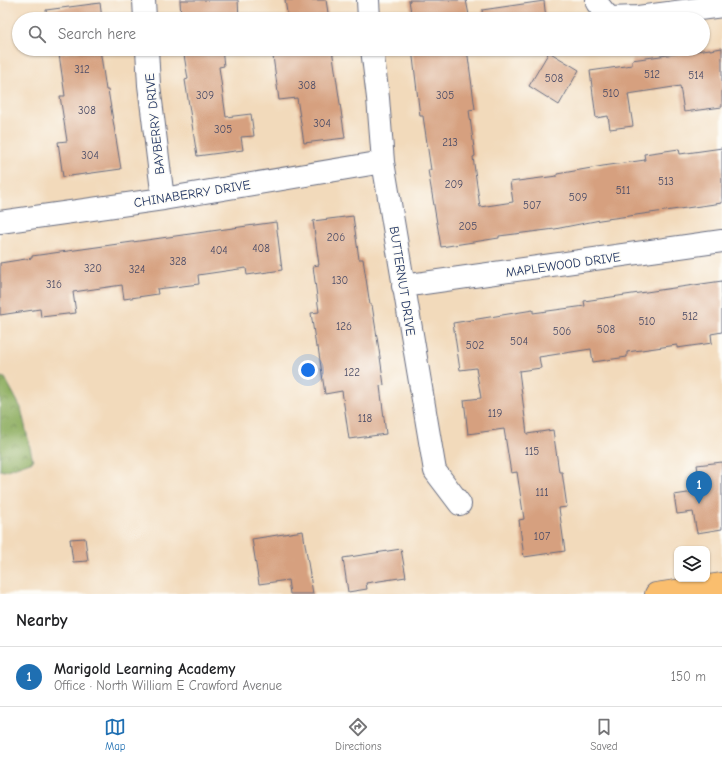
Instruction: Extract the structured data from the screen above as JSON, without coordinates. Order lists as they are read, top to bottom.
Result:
{
  "streets": {
    "street": [
      "BAYBERRY DRIVE",
      "CHINABERRY DRIVE",
      "MAPLEWOOD DRIVE",
      "BUTTERNUT DRIVE"
    ]
  },
  "crossings": [
    ["BAYBERRY DRIVE", "CHINABERRY DRIVE"],
    ["CHINABERRY DRIVE", "BUTTERNUT DRIVE"],
    ["MAPLEWOOD DRIVE", "BUTTERNUT DRIVE"]
  ],
  "house_numbers": [
    "312",
    "512",
    "514",
    "508",
    "308",
    "510",
    "309",
    "305",
    "308",
    "304",
    "305",
    "213",
    "304",
    "513",
    "209",
    "511",
    "509",
    "507",
    "205",
    "206",
    "408",
    "404",
    "328",
    "320",
    "324",
    "130",
    "316",
    "512",
    "510",
    "126",
    "508",
    "506",
    "504",
    "502",
    "122",
    "119",
    "118",
    "115",
    "111",
    "107"
  ],
  "page": {
    "search": "Search here",
    "pins": "1",
    "heading": "Nearby",
    "list": [
      {
        "mark": "1",
        "name": "Marigold Learning Academy",
        "note": "Office · North William E Crawford Avenue",
        "value": "150 m"
      }
    ],
    "nav": ["Map", "Directions", "Saved"]
  }
}
